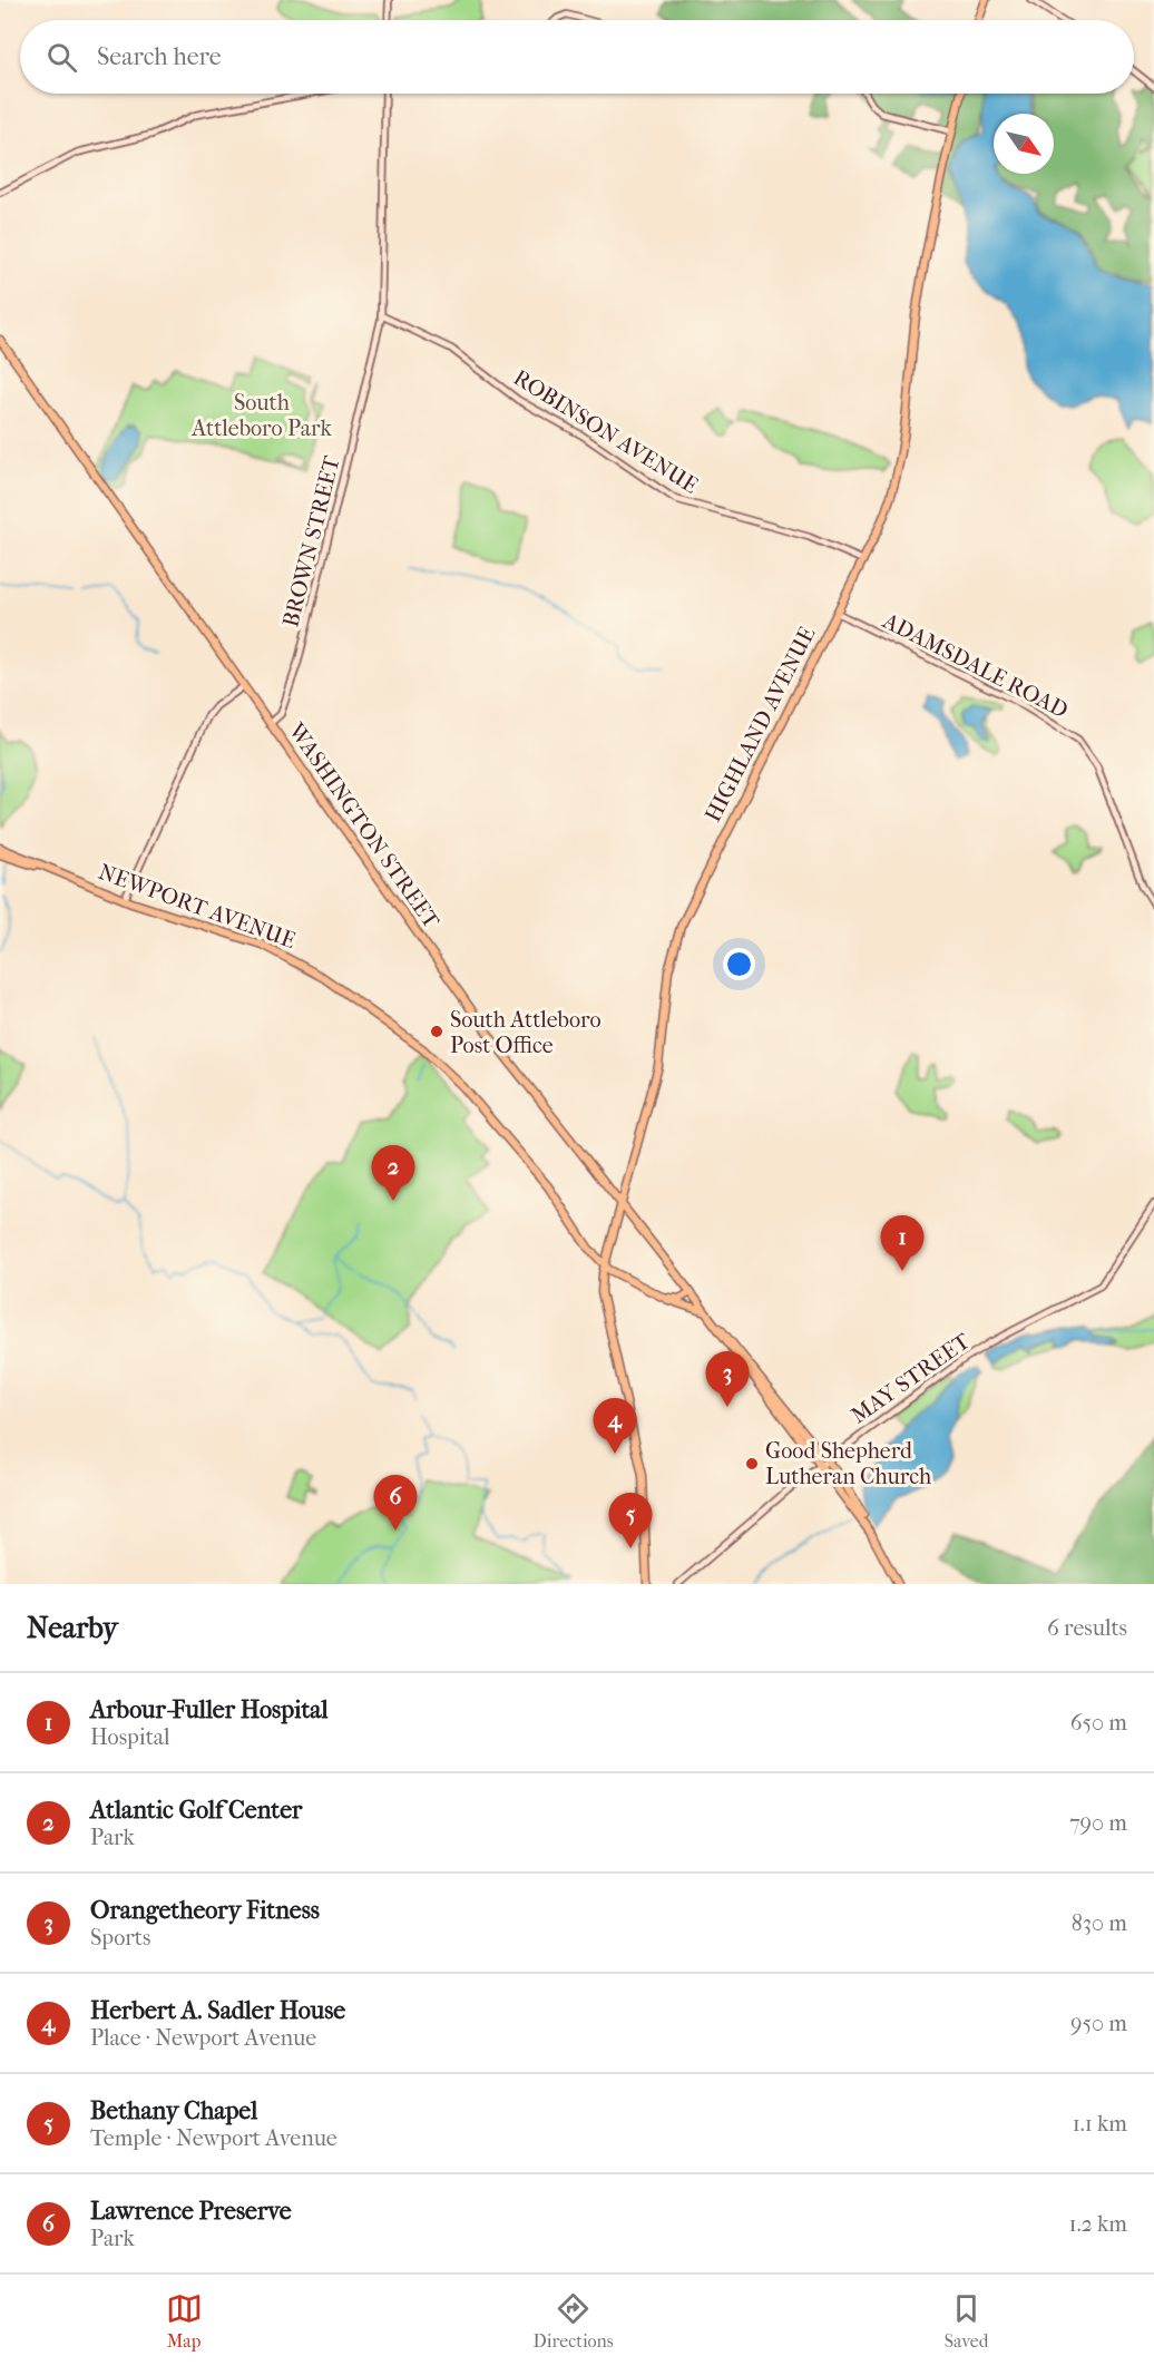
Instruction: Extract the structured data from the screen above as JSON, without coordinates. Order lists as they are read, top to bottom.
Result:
{
  "streets": {
    "main road": ["HIGHLAND AVENUE", "WASHINGTON STREET", "NEWPORT AVENUE"],
    "street": [
      "ROBINSON AVENUE",
      "BROWN STREET",
      "ADAMSDALE ROAD",
      "MAY STREET"
    ]
  },
  "crossings": [
    ["ROBINSON AVENUE", "BROWN STREET"],
    ["ROBINSON AVENUE", "HIGHLAND AVENUE"],
    ["BROWN STREET", "WASHINGTON STREET"],
    ["ADAMSDALE ROAD", "HIGHLAND AVENUE"],
    ["HIGHLAND AVENUE", "WASHINGTON STREET"],
    ["HIGHLAND AVENUE", "NEWPORT AVENUE"],
    ["WASHINGTON STREET", "NEWPORT AVENUE"],
    ["WASHINGTON STREET", "MAY STREET"]
  ],
  "parks": ["South Attleboro Park"],
  "places": ["South Attleboro Post Office", "Good Shepherd Lutheran Church"],
  "north": "bottom right",
  "page": {
    "search": "Search here",
    "pins": [
      "2",
      "1",
      "3",
      "4",
      "6",
      "5"
    ],
    "heading": ["Nearby", "6 results"],
    "list": [
      {
        "mark": "1",
        "name": "Arbour-Fuller Hospital",
        "note": "Hospital",
        "value": "650 m"
      },
      {
        "mark": "2",
        "name": "Atlantic Golf Center",
        "note": "Park",
        "value": "790 m"
      },
      {
        "mark": "3",
        "name": "Orangetheory Fitness",
        "note": "Sports",
        "value": "830 m"
      },
      {
        "mark": "4",
        "name": "Herbert A. Sadler House",
        "note": "Place · Newport Avenue",
        "value": "950 m"
      },
      {
        "mark": "5",
        "name": "Bethany Chapel",
        "note": "Temple · Newport Avenue",
        "value": "1.1 km"
      },
      {
        "mark": "6",
        "name": "Lawrence Preserve",
        "note": "Park",
        "value": "1.2 km"
      }
    ],
    "nav": ["Map", "Directions", "Saved"]
  }
}
